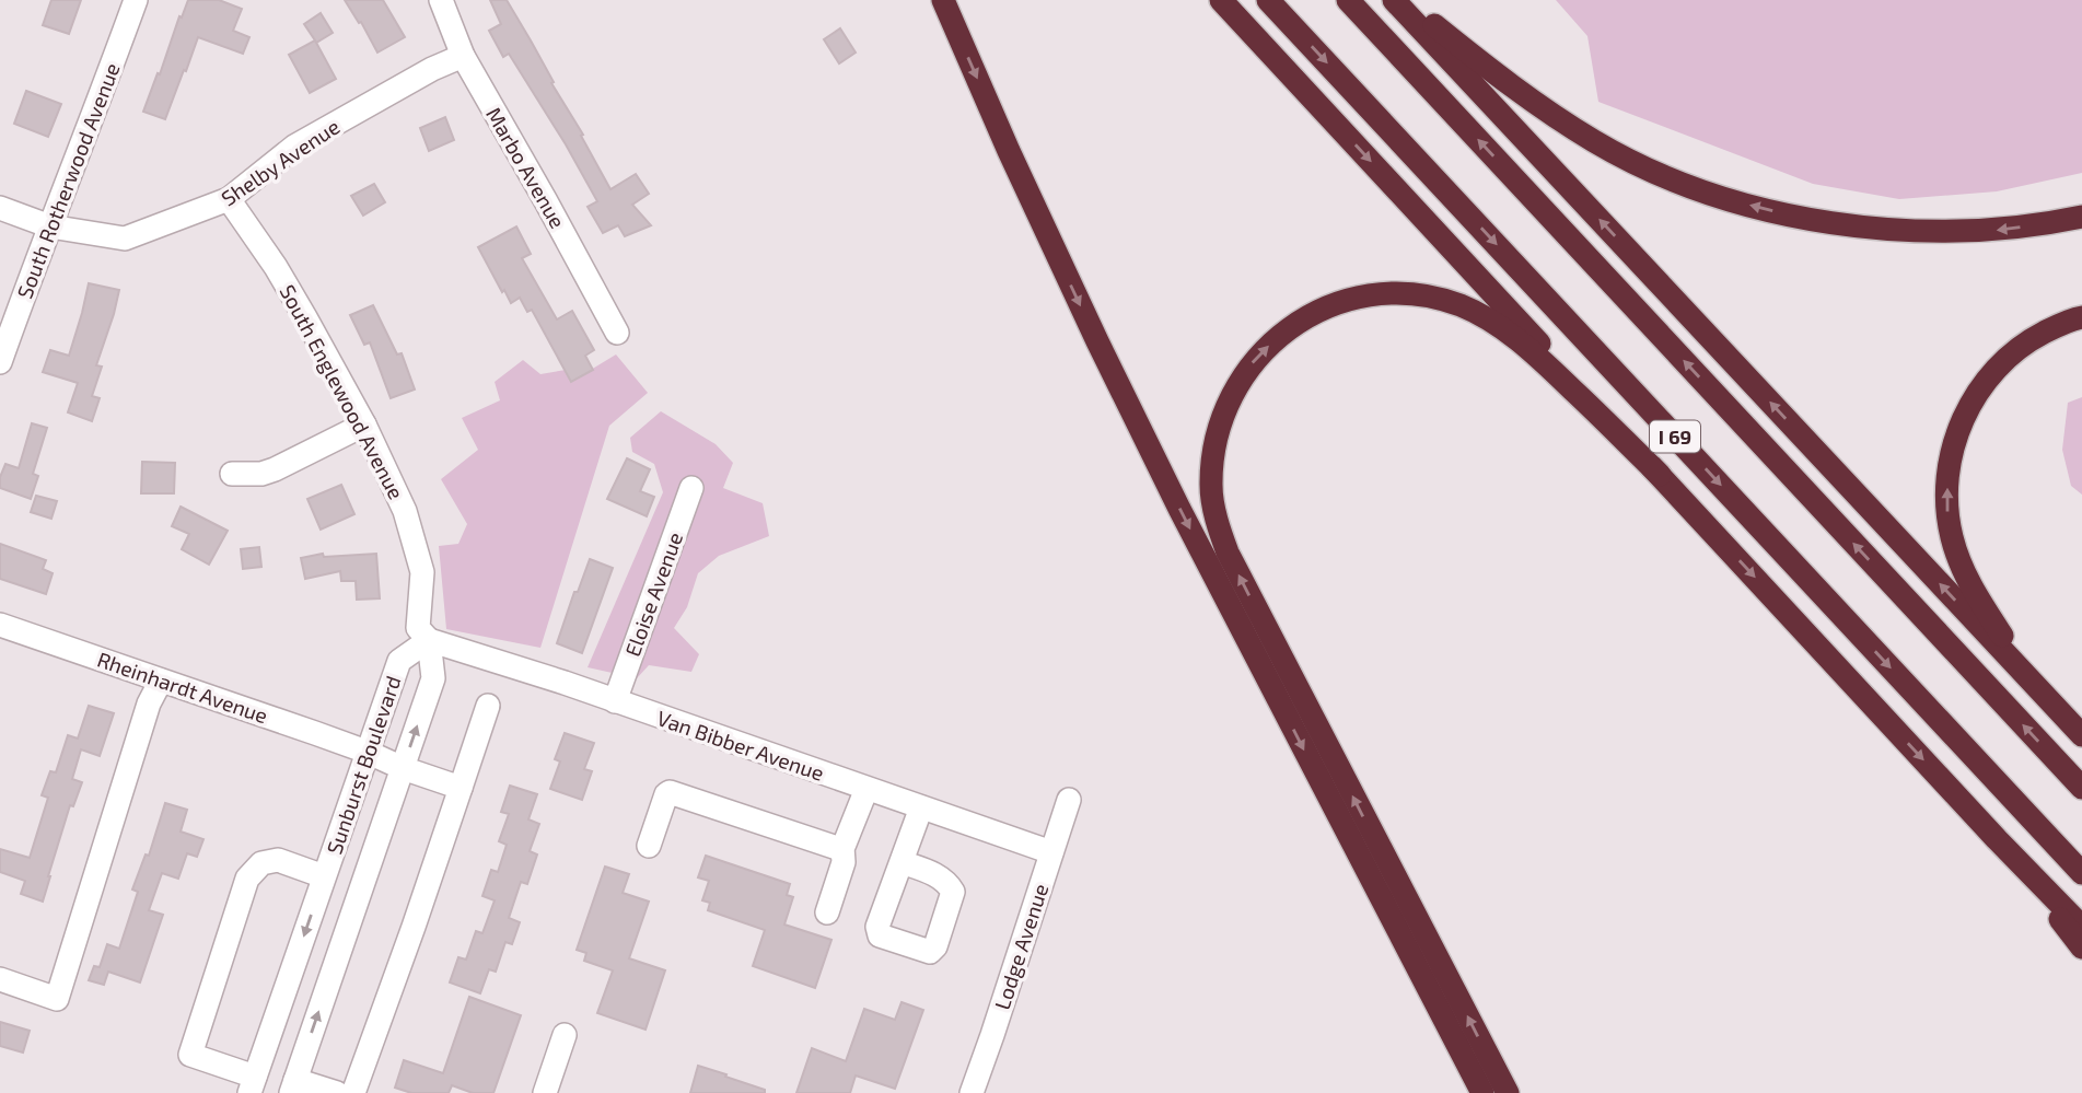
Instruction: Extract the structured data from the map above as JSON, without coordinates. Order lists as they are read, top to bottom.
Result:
{
  "streets": {
    "highway": ["I 69"],
    "street": [
      "Shelby Avenue",
      "Marbo Avenue",
      "South Rotherwood Avenue",
      "South Englewood Avenue",
      "Eloise Avenue",
      "Rheinhardt Avenue",
      "Van Bibber Avenue",
      "Sunburst Boulevard",
      "Lodge Avenue"
    ]
  },
  "crossings": [
    ["Shelby Avenue", "Marbo Avenue"],
    ["Shelby Avenue", "South Rotherwood Avenue"],
    ["Shelby Avenue", "South Englewood Avenue"],
    ["South Englewood Avenue", "Van Bibber Avenue"],
    ["South Englewood Avenue", "Sunburst Boulevard"],
    ["Eloise Avenue", "Van Bibber Avenue"],
    ["Rheinhardt Avenue", "Sunburst Boulevard"],
    ["Van Bibber Avenue", "Sunburst Boulevard"],
    ["Van Bibber Avenue", "Lodge Avenue"]
  ]
}
